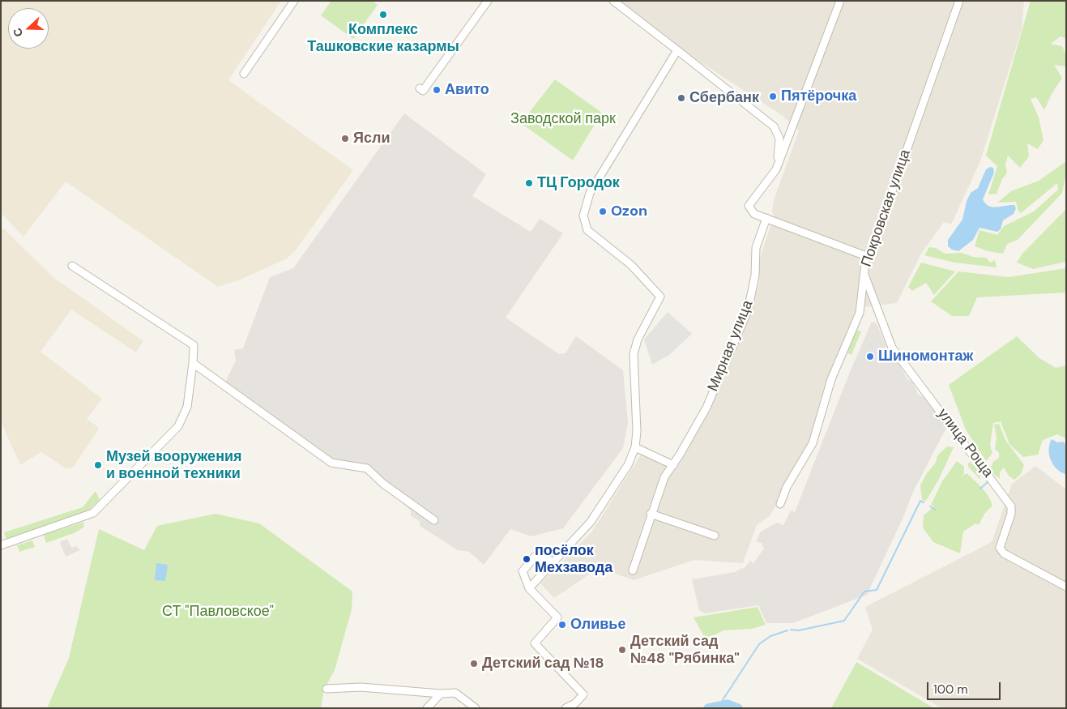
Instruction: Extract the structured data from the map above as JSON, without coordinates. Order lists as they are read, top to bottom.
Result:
{
  "streets": {
    "street": ["Покровская улица", "Мирная улица", "улица Роща"]
  },
  "crossings": [
    ["Покровская улица", "улица Роща"]
  ],
  "parks": ["Заводской парк", "СТ \"Павловское\""],
  "places": [
    "Комплекс Ташковские казармы",
    "Авито",
    "Пятёрочка",
    "Сбербанк",
    "Ясли",
    "ТЦ Городок",
    "Ozon",
    "Шиномонтаж",
    "Музей вооружения и военной техники",
    "посёлок Мехзавода",
    "Оливье",
    "Детский сад №48 \"Рябинка\"",
    "Детский сад №18"
  ],
  "scale_bar": "100 m",
  "north": "left"
}
